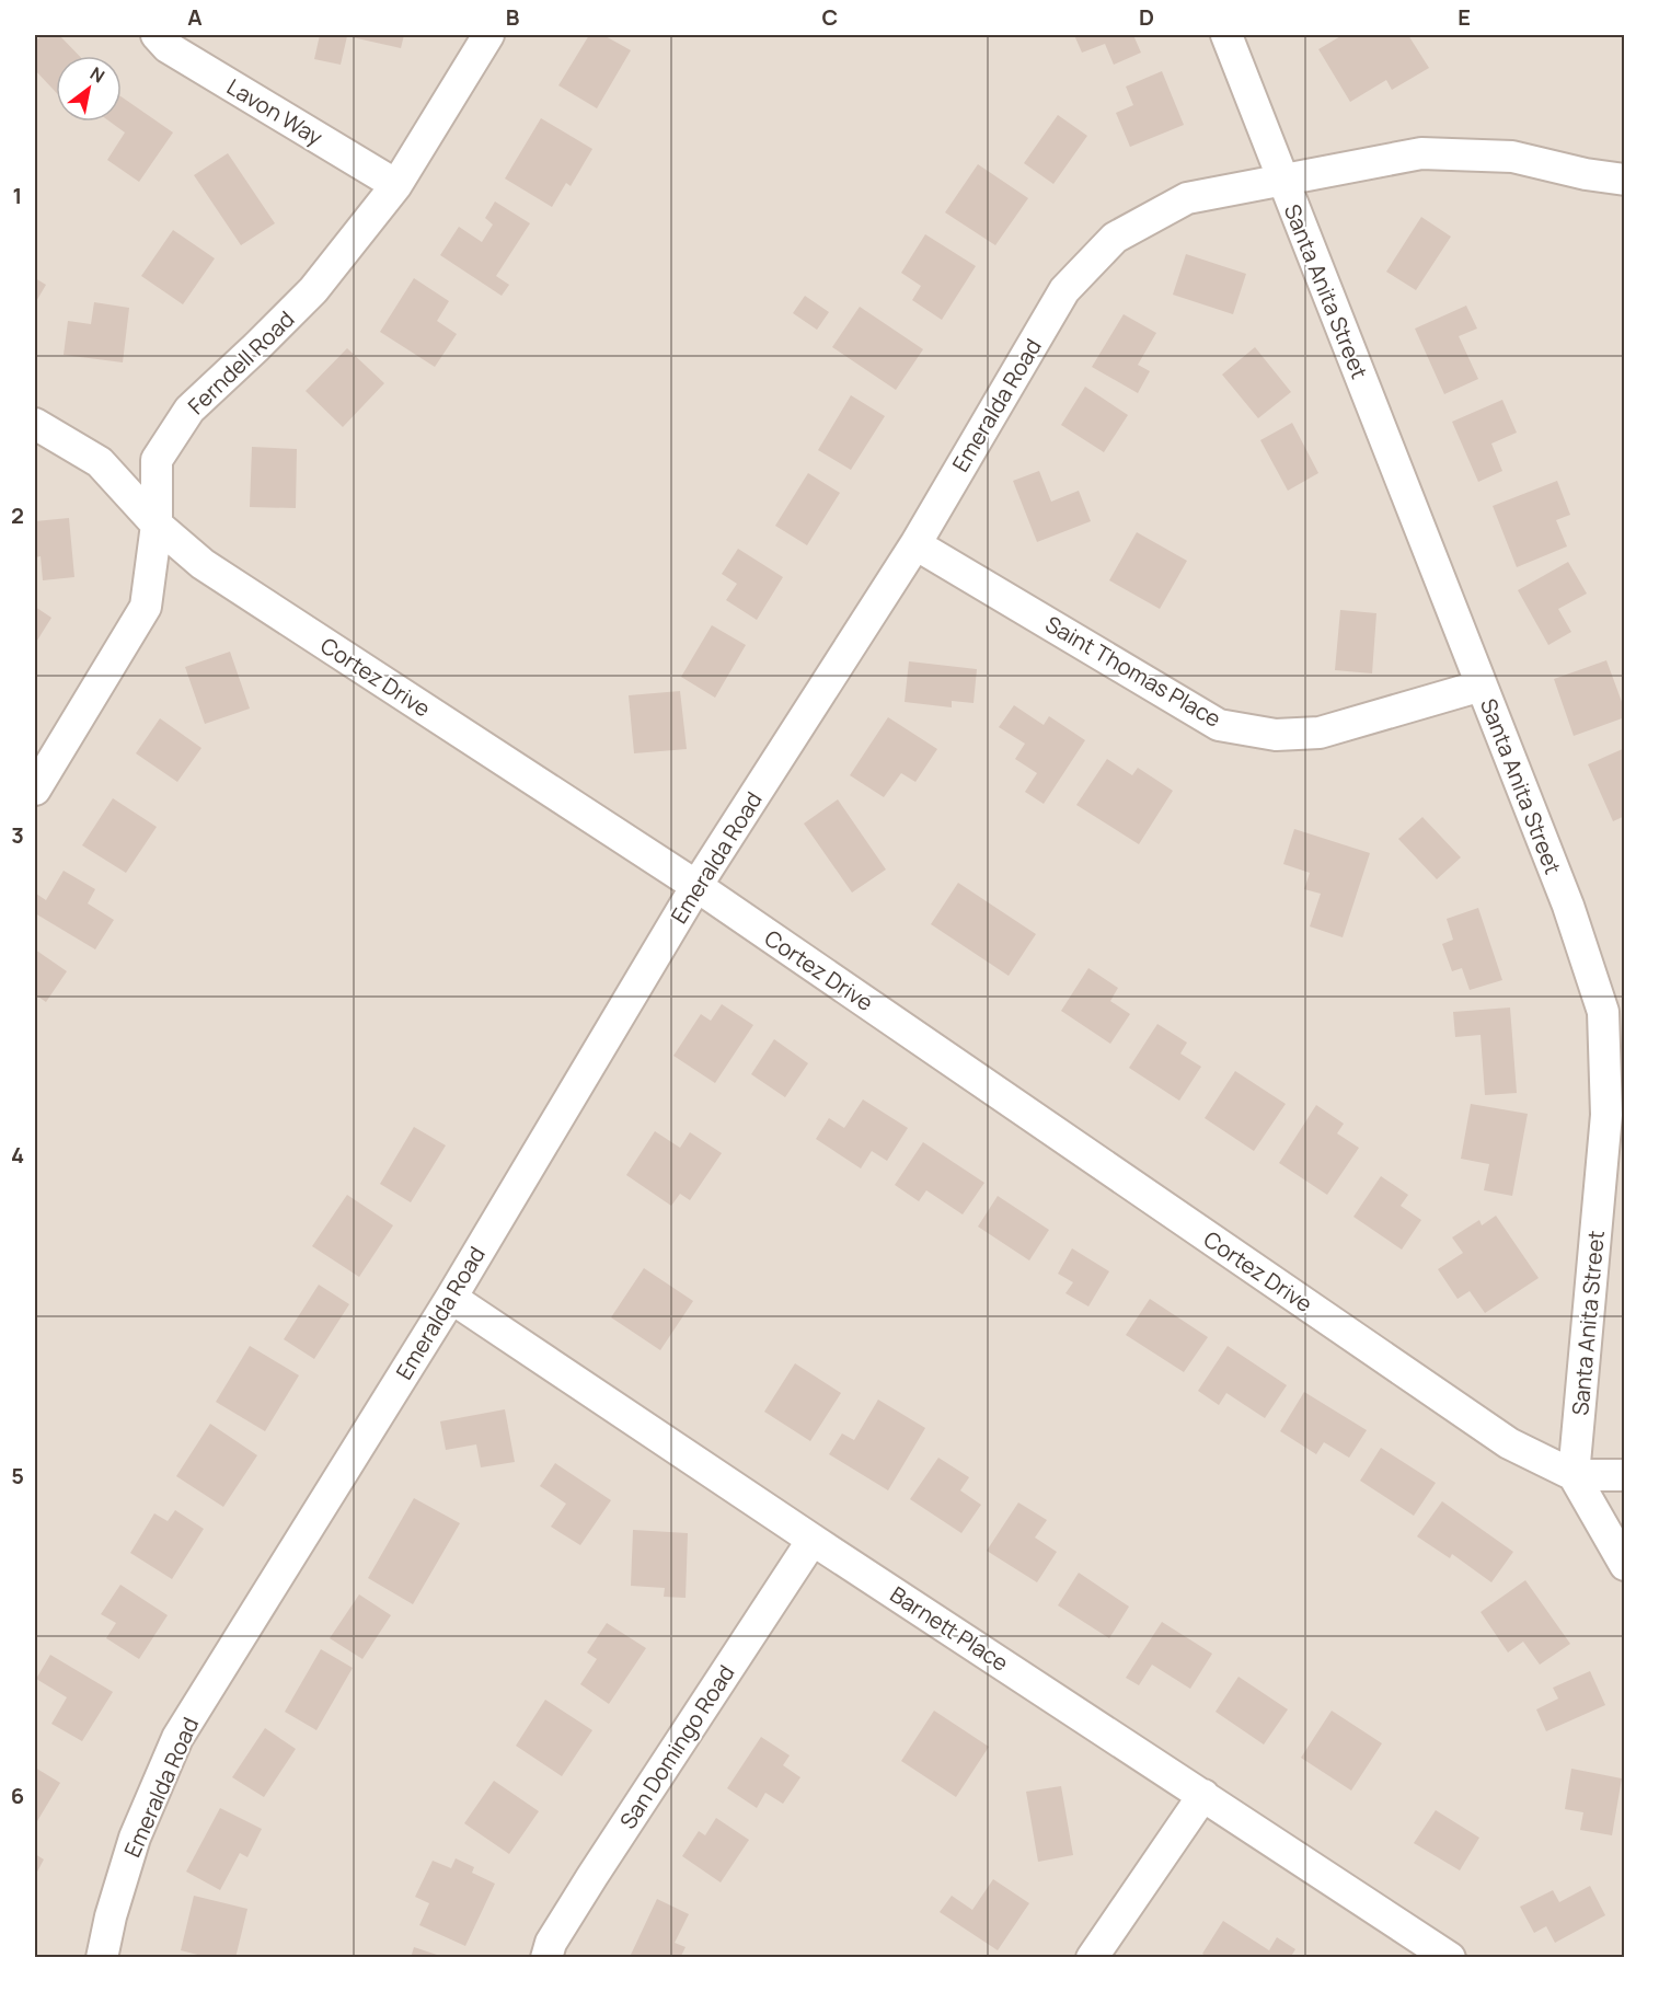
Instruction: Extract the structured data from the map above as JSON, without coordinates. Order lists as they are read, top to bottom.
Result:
{
  "streets": {
    "street": [
      "Lavon Way",
      "Santa Anita Street",
      "Ferndell Road",
      "Emeralda Road",
      "Saint Thomas Place",
      "Cortez Drive",
      "Barnett Place",
      "San Domingo Road"
    ]
  },
  "crossings": [
    ["Lavon Way", "Ferndell Road"],
    ["Santa Anita Street", "Emeralda Road"],
    ["Santa Anita Street", "Saint Thomas Place"],
    ["Santa Anita Street", "Cortez Drive"],
    ["Ferndell Road", "Cortez Drive"],
    ["Emeralda Road", "Saint Thomas Place"],
    ["Emeralda Road", "Cortez Drive"],
    ["Emeralda Road", "Barnett Place"],
    ["Barnett Place", "San Domingo Road"]
  ],
  "north": "top right",
  "grid": {
    "columns": [
      "A",
      "B",
      "C",
      "D",
      "E"
    ],
    "rows": [
      "1",
      "2",
      "3",
      "4",
      "5",
      "6"
    ]
  }
}
